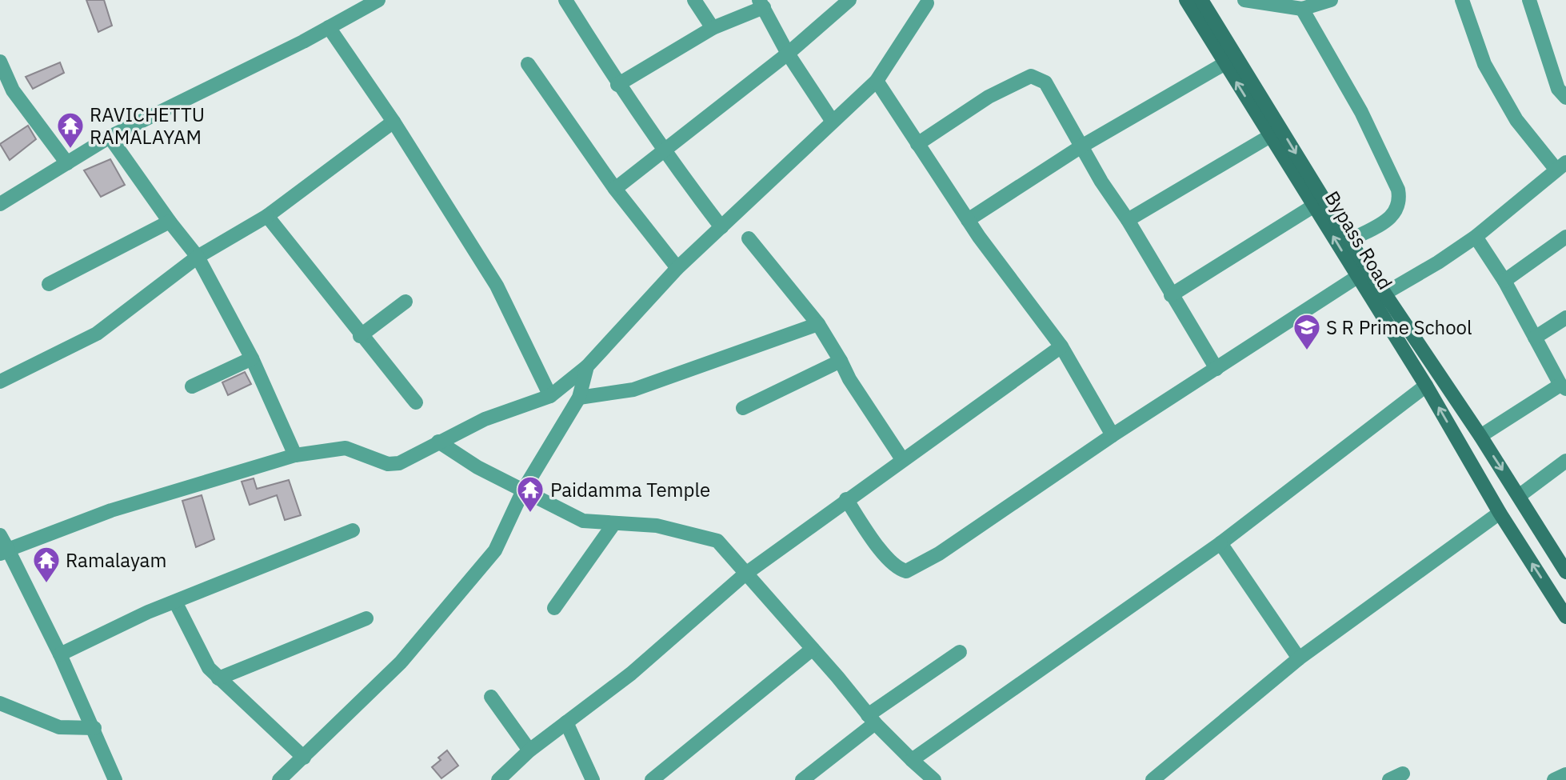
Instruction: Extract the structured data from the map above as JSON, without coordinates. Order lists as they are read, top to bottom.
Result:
{
  "streets": {
    "main road": ["Bypass Road"]
  },
  "places": {
    "temple": ["RAVICHETTU RAMALAYAM", "Paidamma Temple", "Ramalayam"],
    "school or university": ["S R Prime School"]
  }
}
